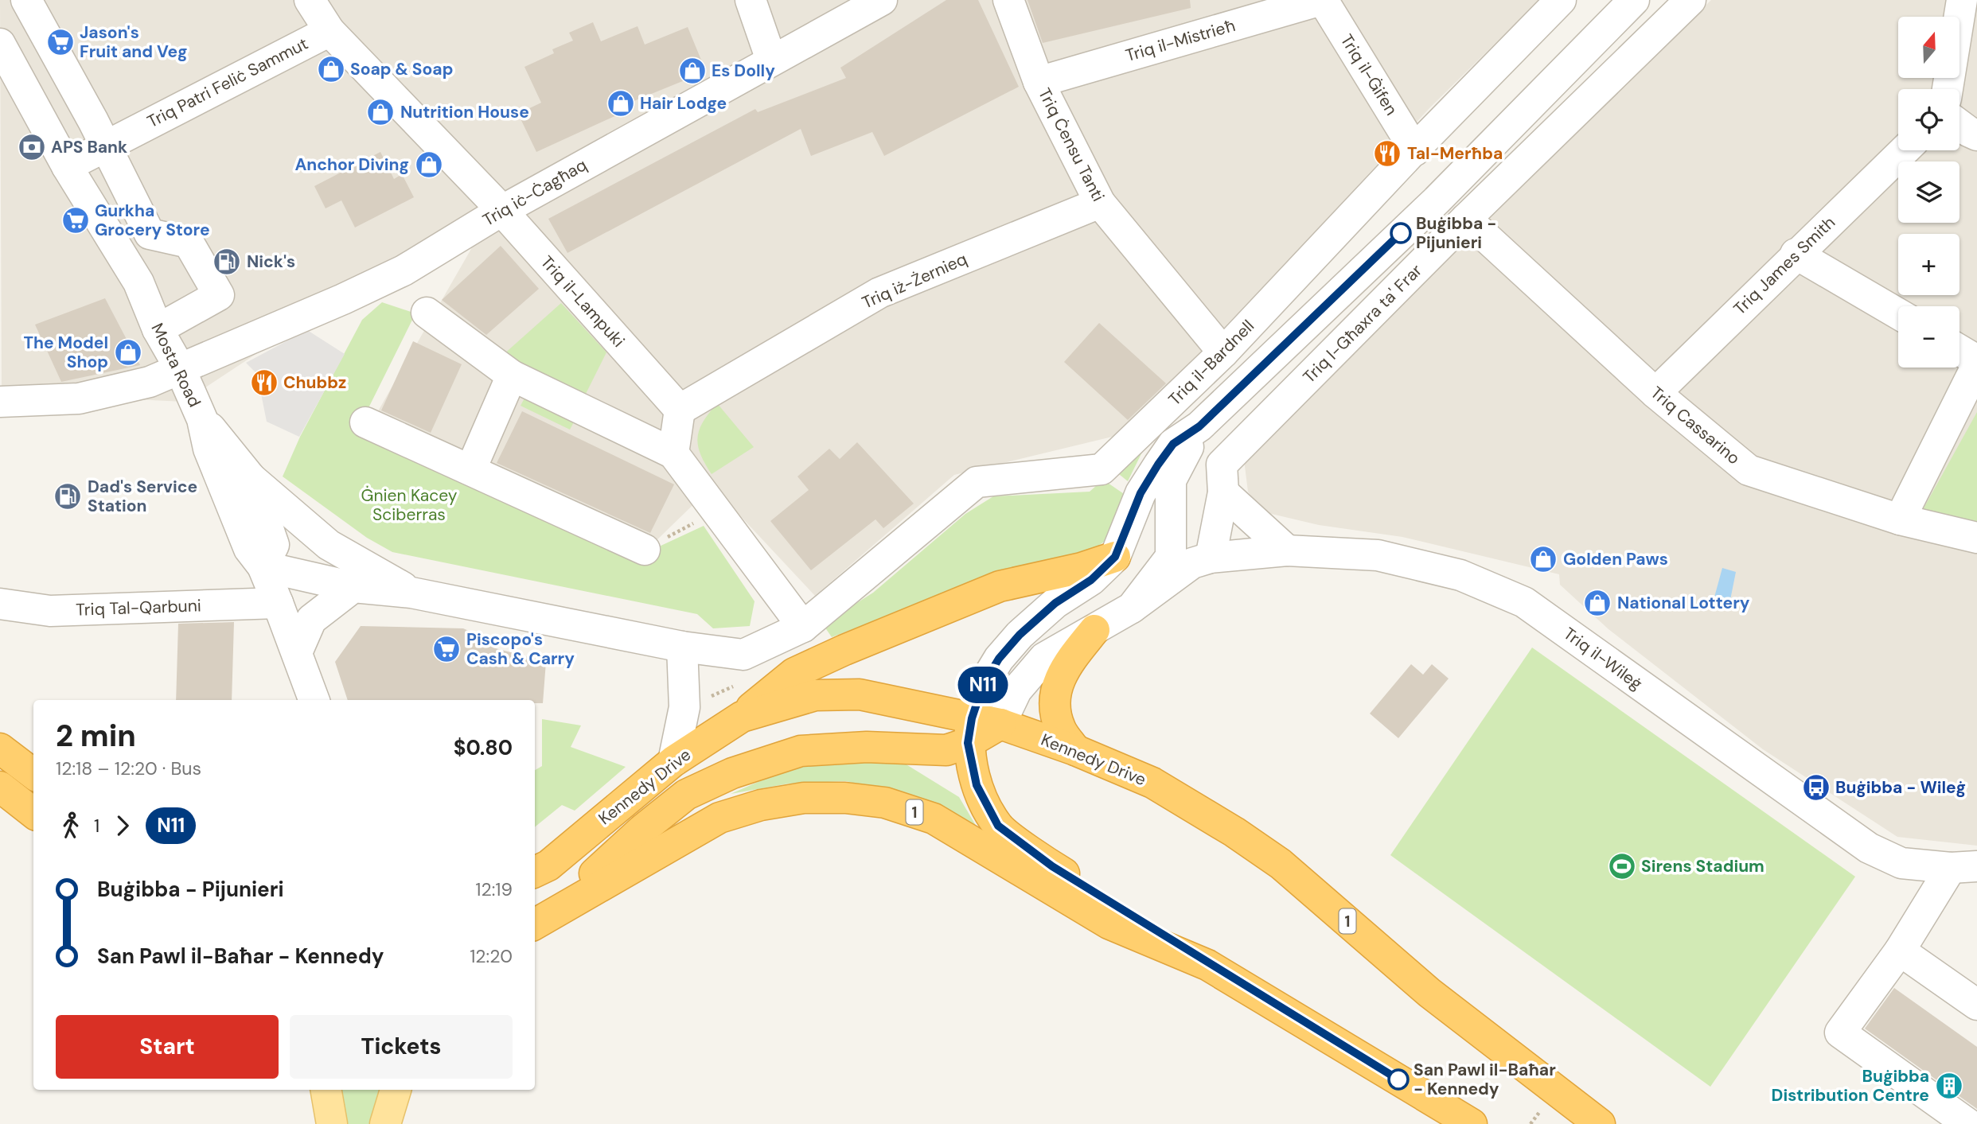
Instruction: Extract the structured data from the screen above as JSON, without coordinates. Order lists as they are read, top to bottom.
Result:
{
  "streets": {
    "highway": ["Kennedy Drive", "1"],
    "street": [
      "Triq il-Mistrieħ",
      "Triq il-Ġifen",
      "Triq Patri Feliċ Sammut",
      "Triq Ċensu Tanti",
      "Triq iċ-Ċagħaq",
      "Triq James Smith",
      "Triq iż-Żernieq",
      "Triq il-Lampuki",
      "Triq l-Għaxra ta' Frar",
      "Triq il-Bardnell",
      "Mosta Road",
      "Triq Cassarino",
      "Triq Tal-Qarbuni",
      "Triq il-Wileġ"
    ]
  },
  "crossings": [
    ["Triq il-Mistrieħ", "Triq il-Ġifen"],
    ["Triq il-Mistrieħ", "Triq Ċensu Tanti"],
    ["Triq il-Ġifen", "Triq il-Bardnell"],
    ["Triq Patri Feliċ Sammut", "Triq il-Lampuki"],
    ["Triq Patri Feliċ Sammut", "Mosta Road"],
    ["Triq Ċensu Tanti", "Triq iż-Żernieq"],
    ["Triq Ċensu Tanti", "Triq il-Bardnell"],
    ["Triq iċ-Ċagħaq", "Triq il-Lampuki"],
    ["Triq iċ-Ċagħaq", "Mosta Road"],
    ["Triq James Smith", "Triq Cassarino"],
    ["Triq iż-Żernieq", "Triq il-Lampuki"],
    ["Triq l-Għaxra ta' Frar", "Triq Cassarino"],
    ["Triq l-Għaxra ta' Frar", "Triq il-Wileġ"],
    ["Mosta Road", "Triq Tal-Qarbuni"]
  ],
  "parks": ["Ġnien Kacey Sciberras"],
  "places": {
    "supermarket": ["Jason's Fruit and Veg", "Gurkha Grocery Store", "Piscopo's Cash & Carry"],
    "shop": [
      "Soap & Soap",
      "Es Dolly",
      "Hair Lodge",
      "Nutrition House",
      "Anchor Diving",
      "The Model Shop",
      "Golden Paws",
      "National Lottery"
    ],
    "bank": ["APS Bank"],
    "restaurant": ["Tal-Merħba", "Chubbz"],
    "other": ["Buġibba - Pijunieri", "San Pawl il-Baħar - Kennedy"],
    "fuel station": ["Nick's", "Dad's Service Station"],
    "bus stop": ["Buġibba - Wileġ"],
    "sports": ["Sirens Stadium"],
    "building": ["Buġibba Distribution Centre"]
  },
  "lines": ["bus line N11"],
  "north": "top",
  "page": {
    "on_map": "N11",
    "map_buttons": ["+", "−"],
    "heading": ["2 min", "12:18 – 12:20 · Bus", "$0.80"],
    "legs": ["1", "N11"],
    "list": [
      {
        "name": "Buġibba - Pijunieri",
        "value": "12:19"
      },
      {
        "name": "San Pawl il-Baħar - Kennedy",
        "value": "12:20"
      }
    ],
    "buttons": ["Start", "Tickets"]
  }
}
